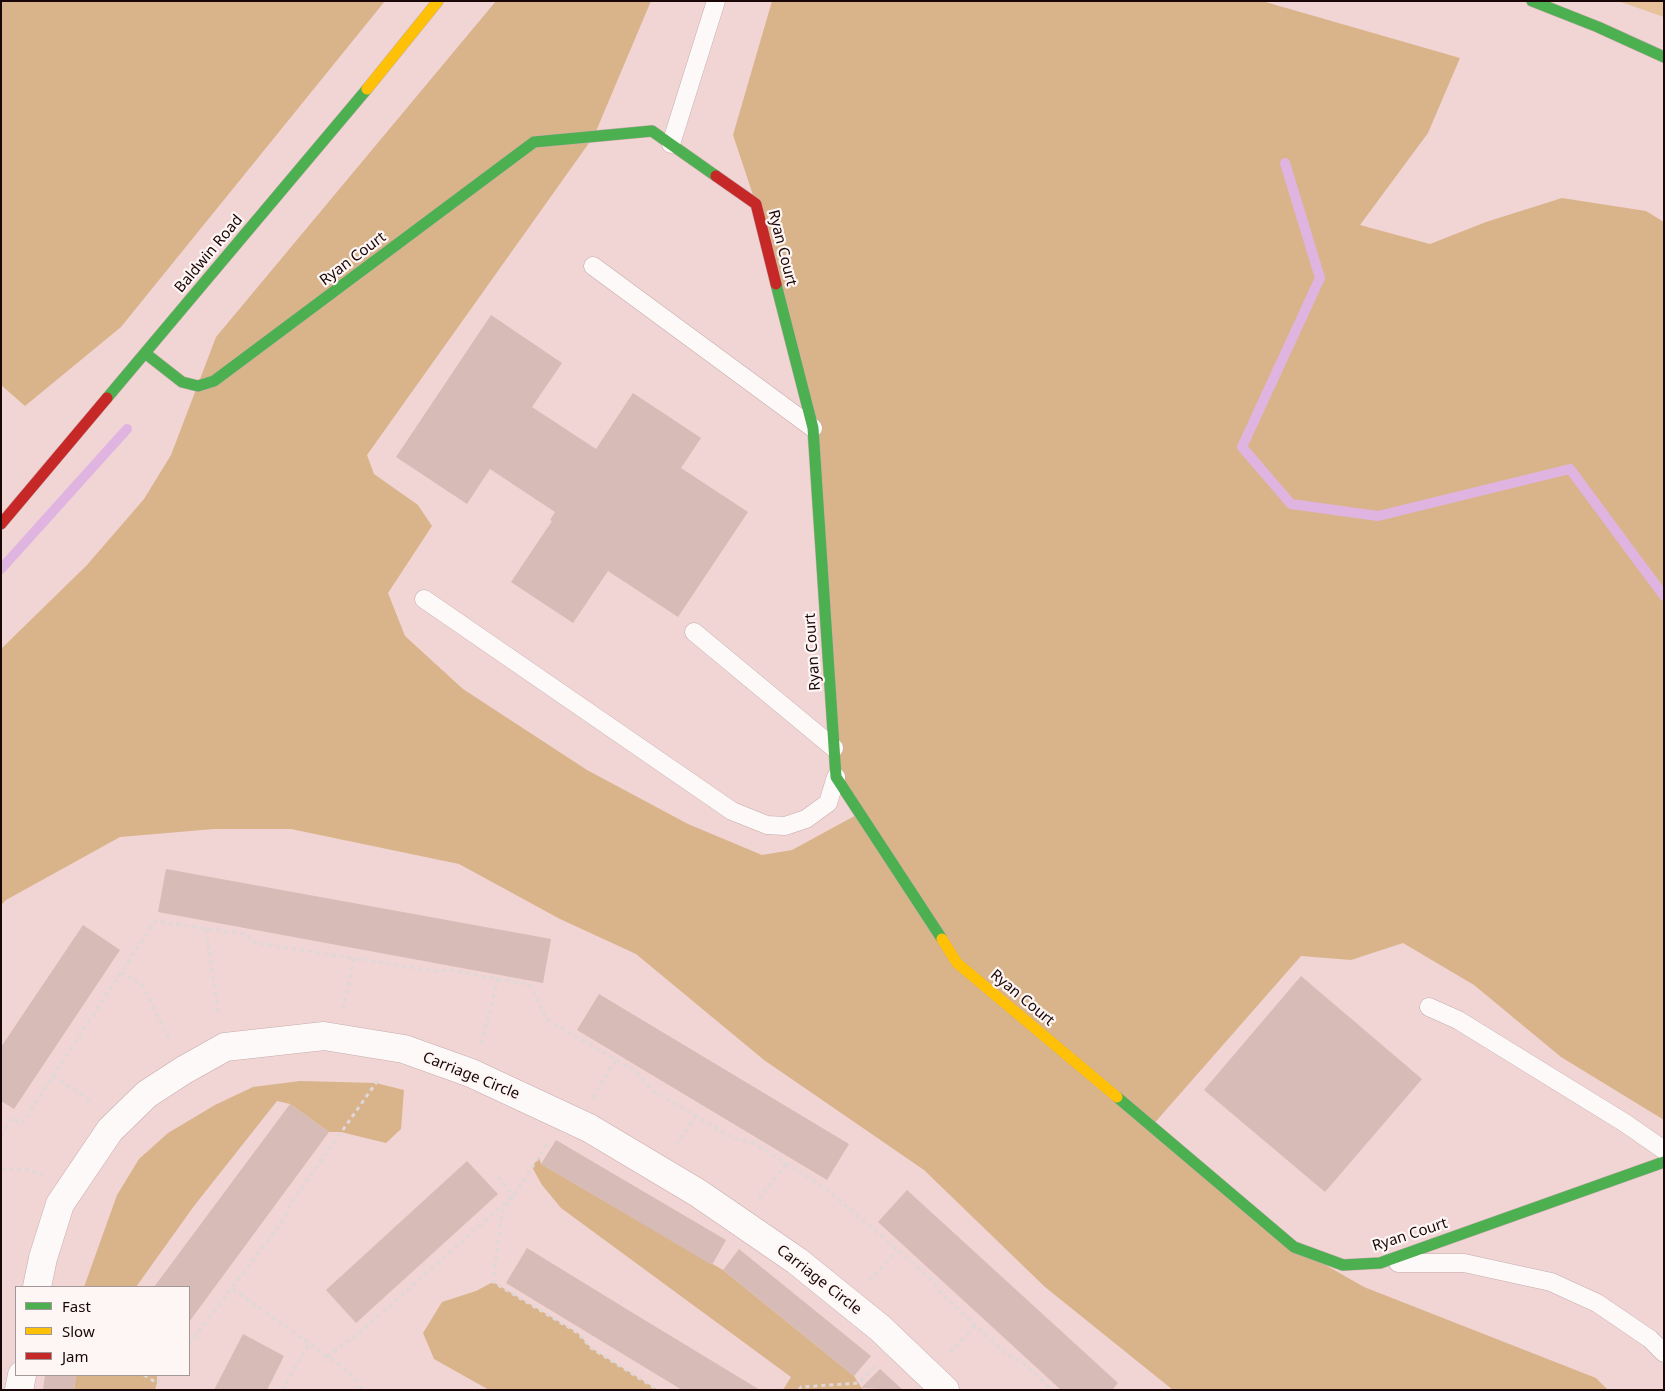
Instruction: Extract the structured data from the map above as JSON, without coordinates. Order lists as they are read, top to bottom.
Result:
{
  "streets": {
    "main road": ["Ryan Court", "Baldwin Road"],
    "street": ["Carriage Circle"]
  },
  "crossings": [
    ["Ryan Court", "Baldwin Road"]
  ],
  "legend": ["Fast", "Slow", "Jam"]
}
